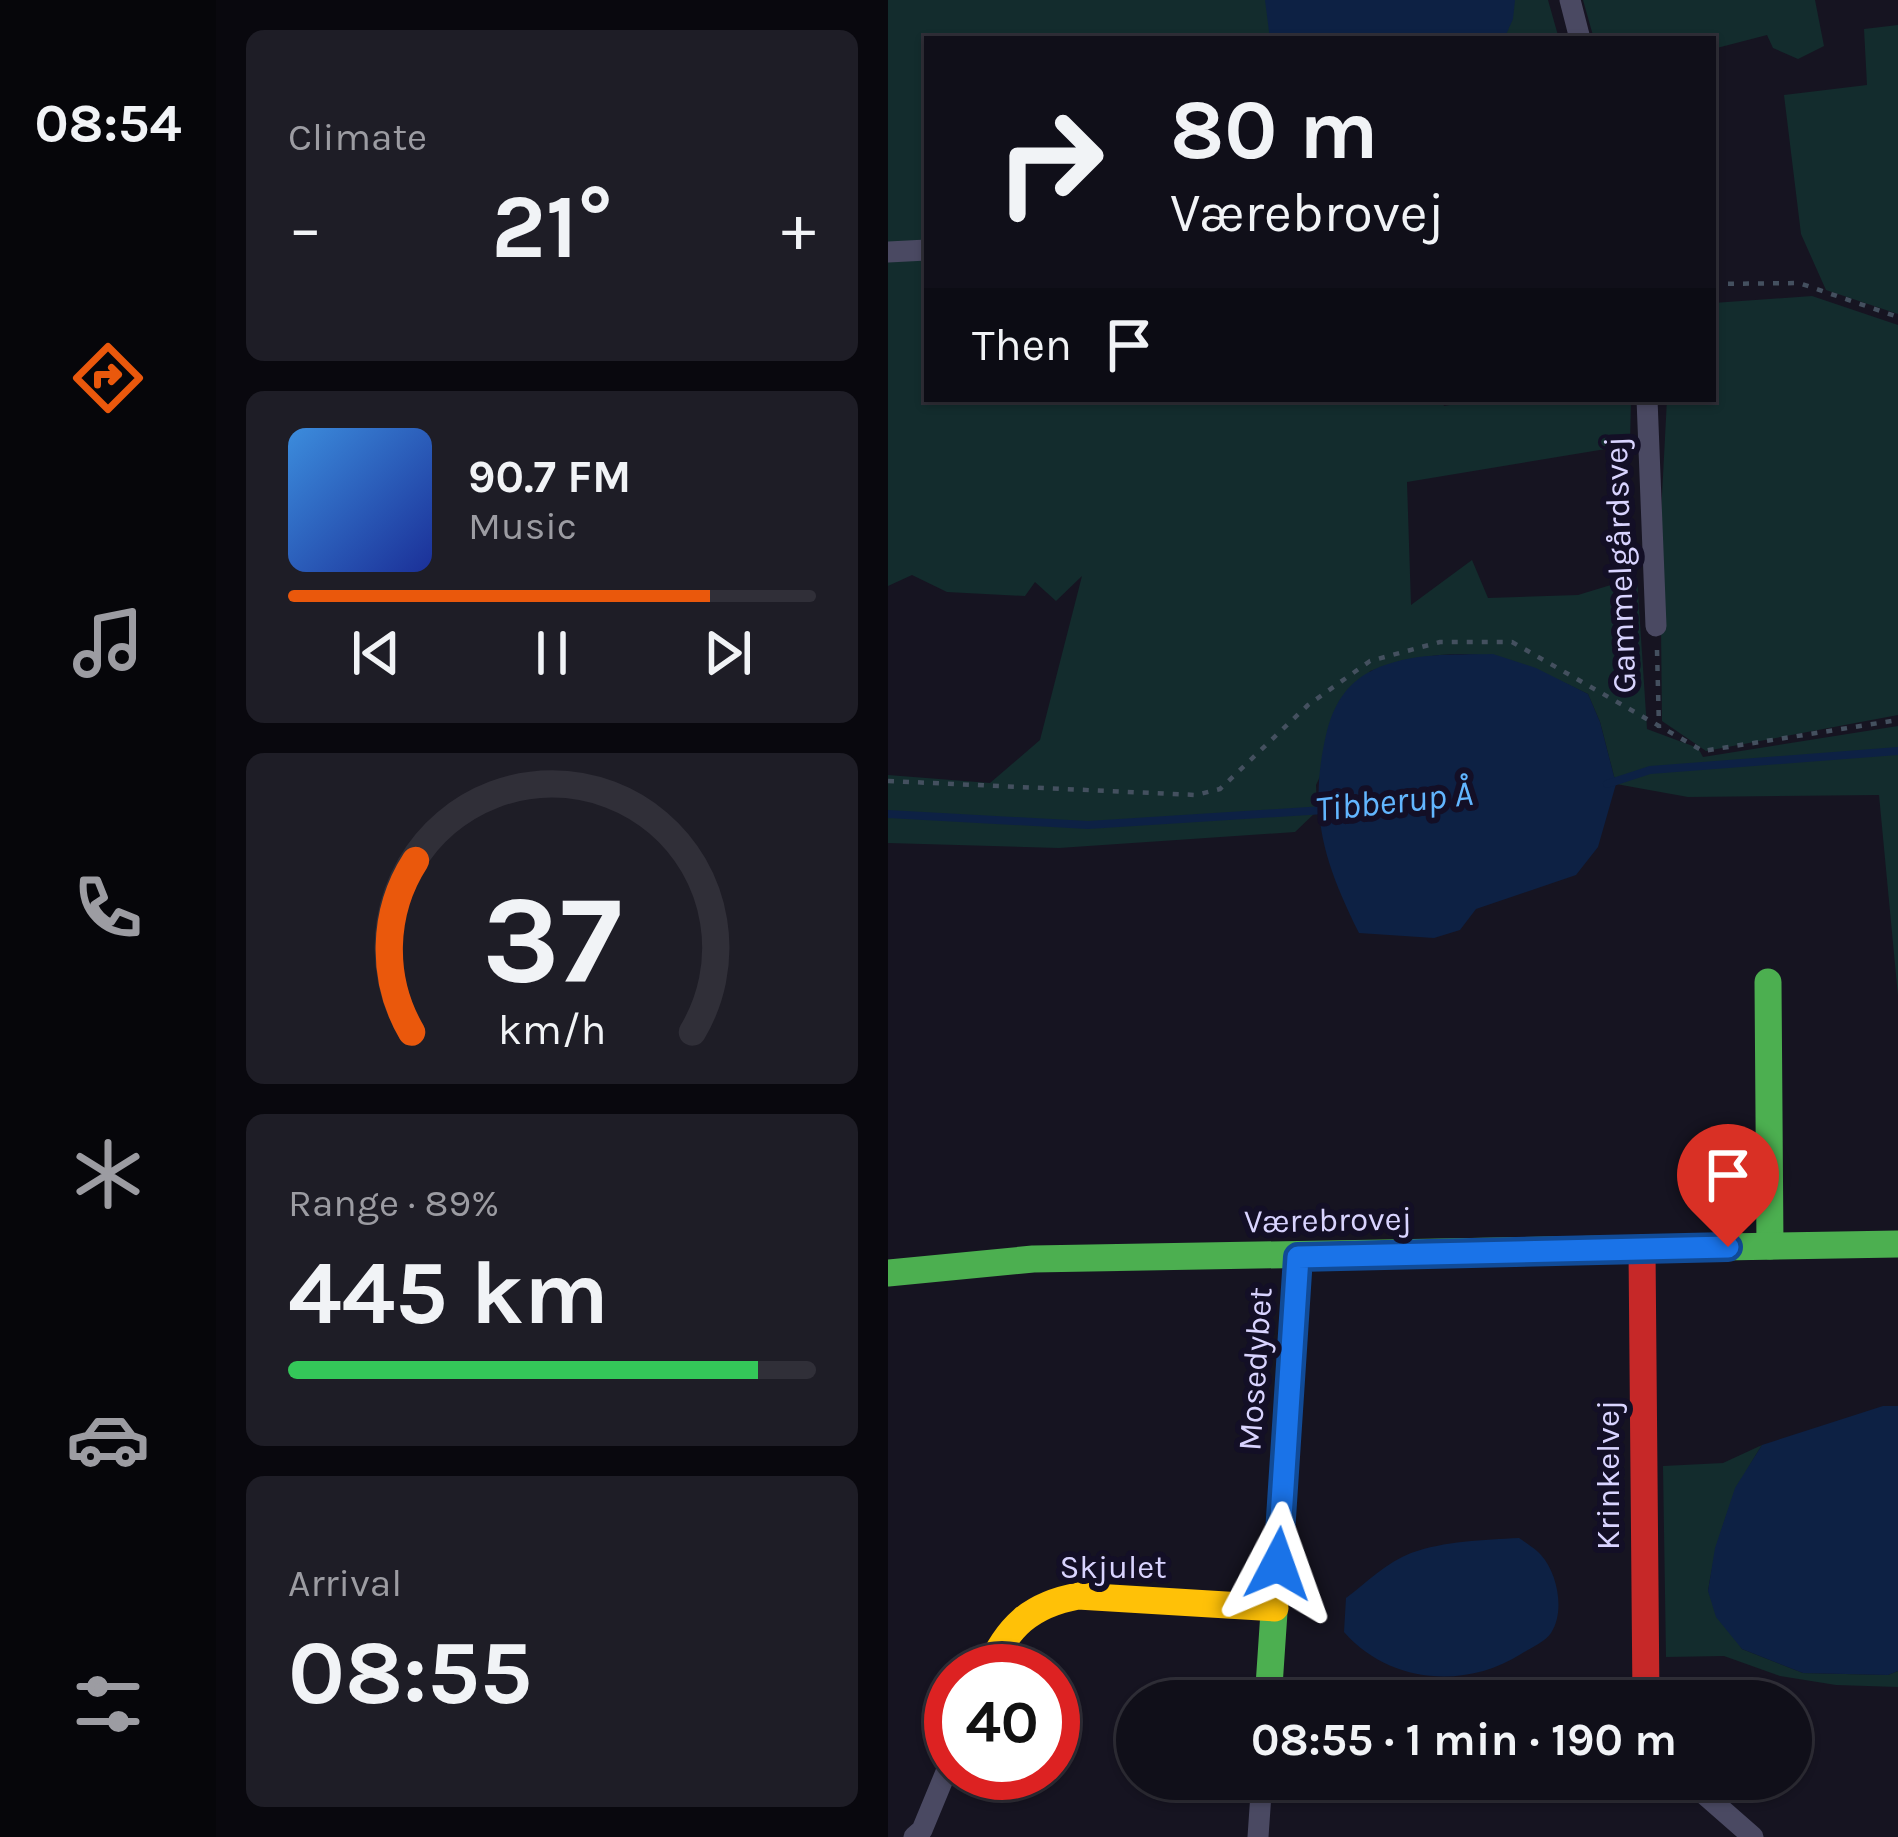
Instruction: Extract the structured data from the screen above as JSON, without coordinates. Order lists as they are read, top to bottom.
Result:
{
  "streets": {
    "street": [
      "Gammelgårdsvej",
      "Værebrovej",
      "Mosedybet",
      "Krinkelvej",
      "Skjulet"
    ]
  },
  "crossings": [
    ["Værebrovej", "Mosedybet"],
    ["Værebrovej", "Krinkelvej"],
    ["Mosedybet", "Skjulet"]
  ],
  "water": ["Tibberup Å"],
  "page": {
    "tabs": "08:54",
    "tile": [
      "Climate",
      ["Range · 89%", "445 km"],
      ["Arrival", "08:55"]
    ],
    "turn": ["80 m", "Værebrovej"],
    "heat": ["−", "21°", "+"],
    "then": "Then",
    "song": ["90.7 FM", "Music"],
    "limit": "40",
    "trip": "08:55 · 1 min · 190 m",
    "gauge": ["37", "km/h"]
  }
}
